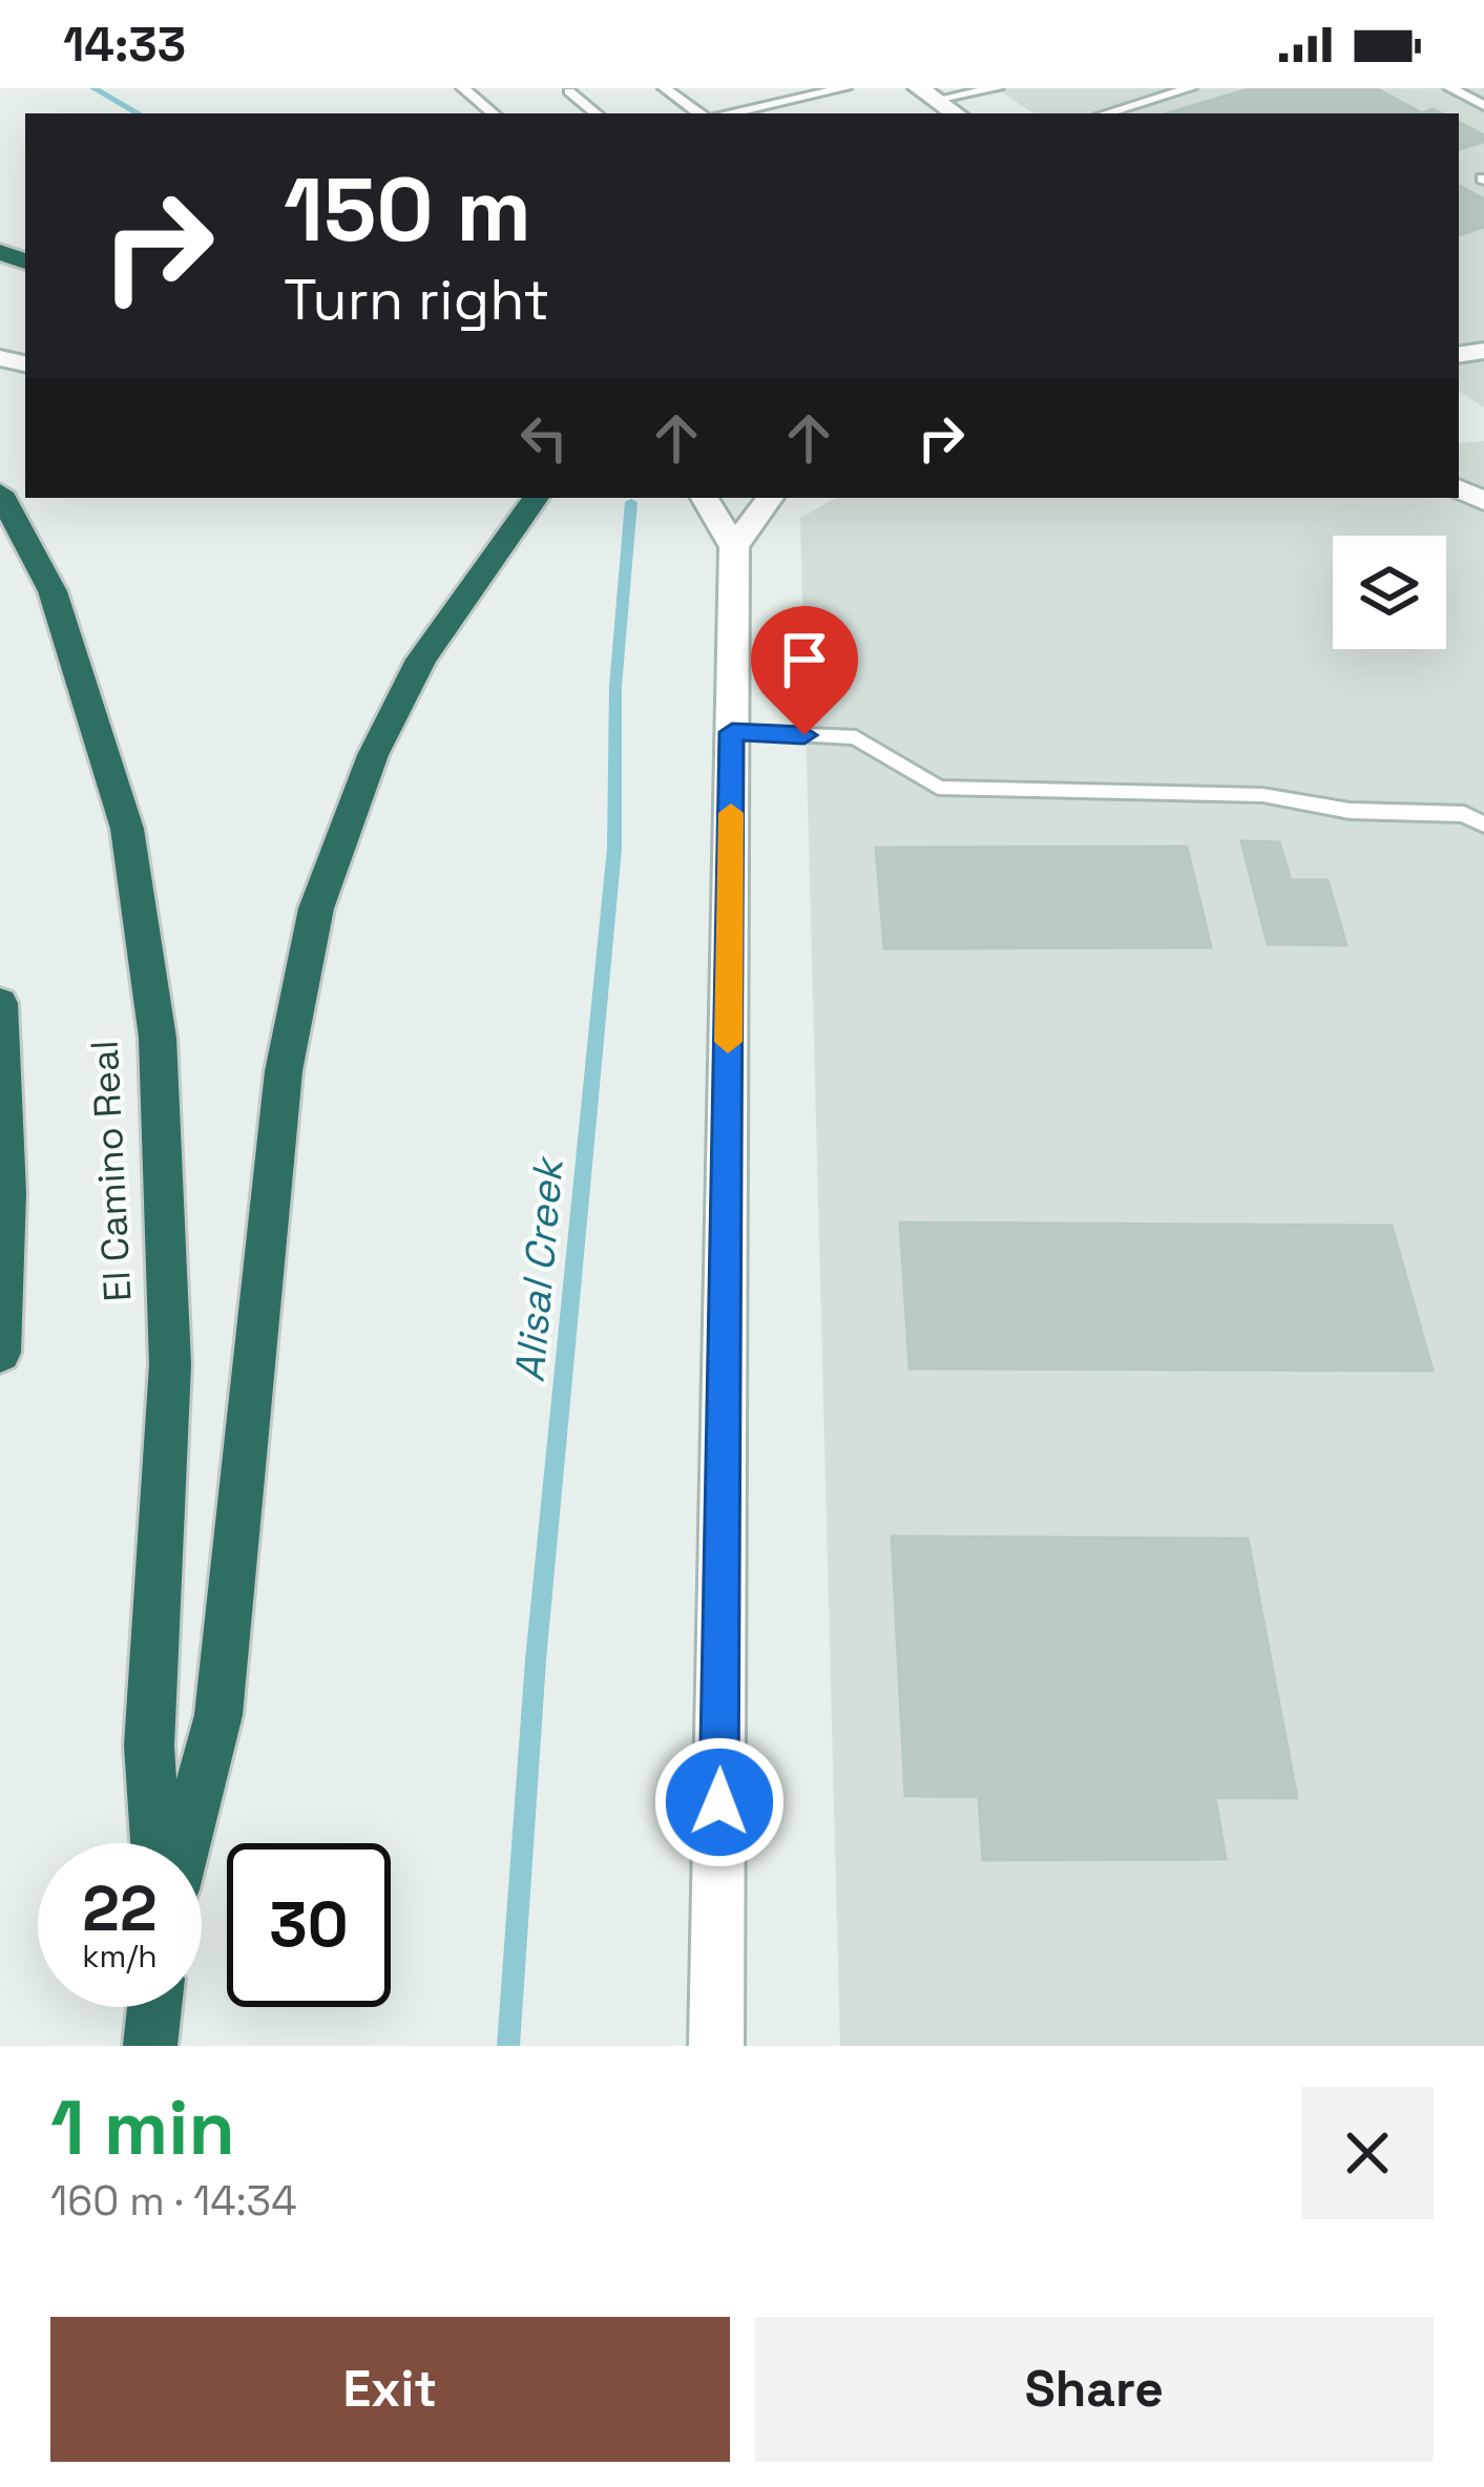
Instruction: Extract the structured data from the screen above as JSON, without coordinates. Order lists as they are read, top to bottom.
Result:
{
  "streets": {
    "highway": ["El Camino Real"]
  },
  "water": ["Alisal Creek"],
  "page": {
    "status": "14:33",
    "turn": ["150 m", "Turn right"],
    "speed": "22 km/h",
    "limit": "30",
    "heading": ["1 min", "160 m · 14:34"],
    "buttons": ["Exit", "Share"]
  }
}
